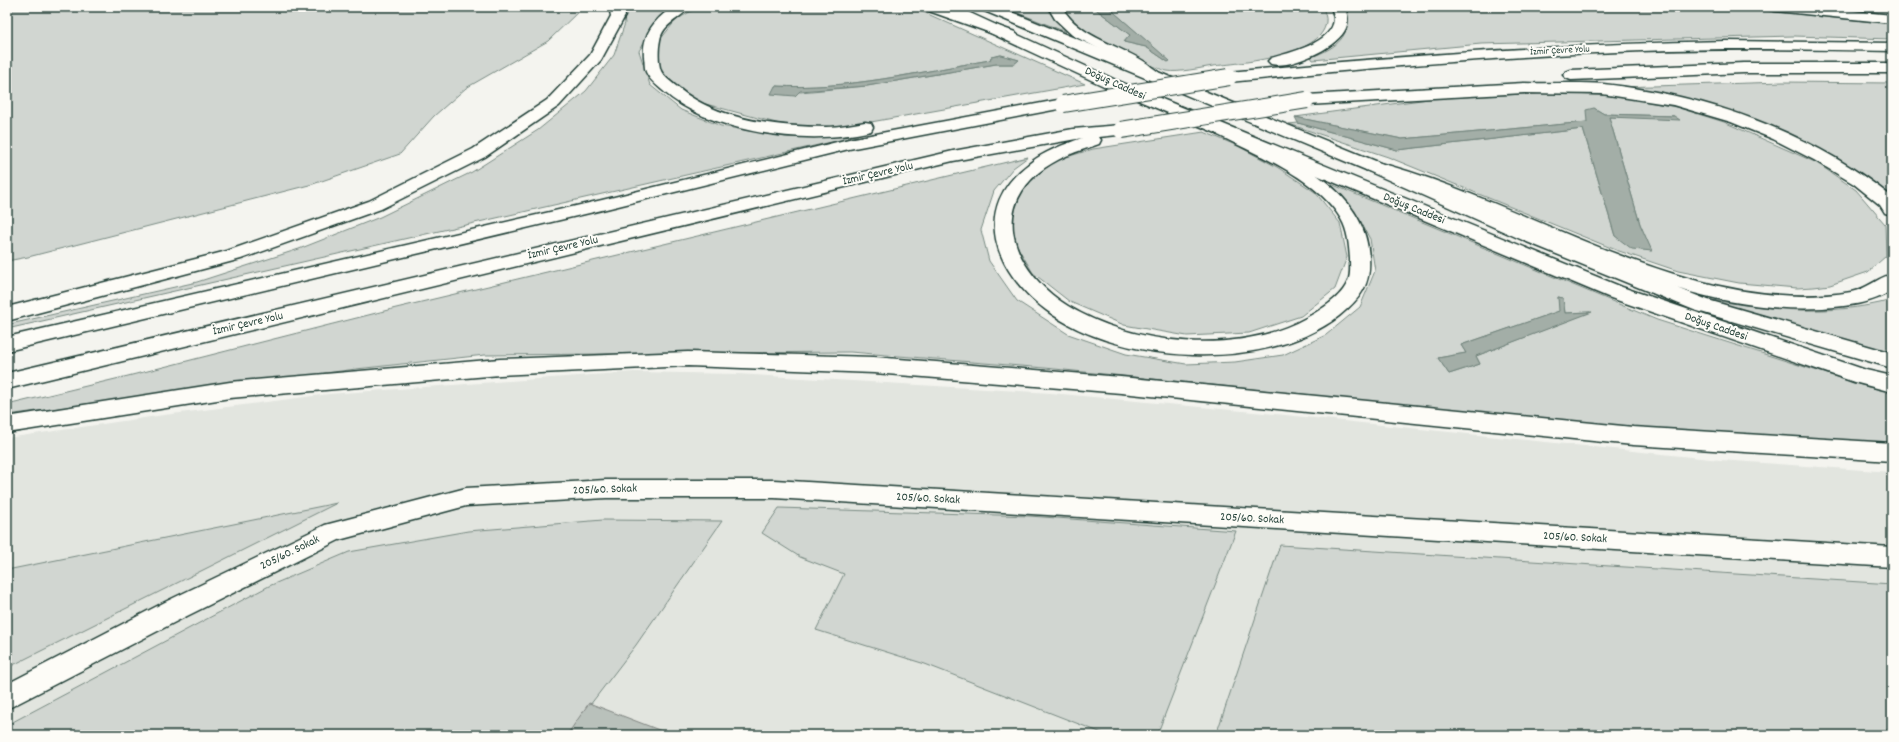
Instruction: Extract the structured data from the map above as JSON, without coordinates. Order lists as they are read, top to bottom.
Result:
{
  "streets": {
    "main road": ["İzmir Çevre Yolu", "Doğuş Caddesi"],
    "street": ["205/60. Sokak"]
  }
}
